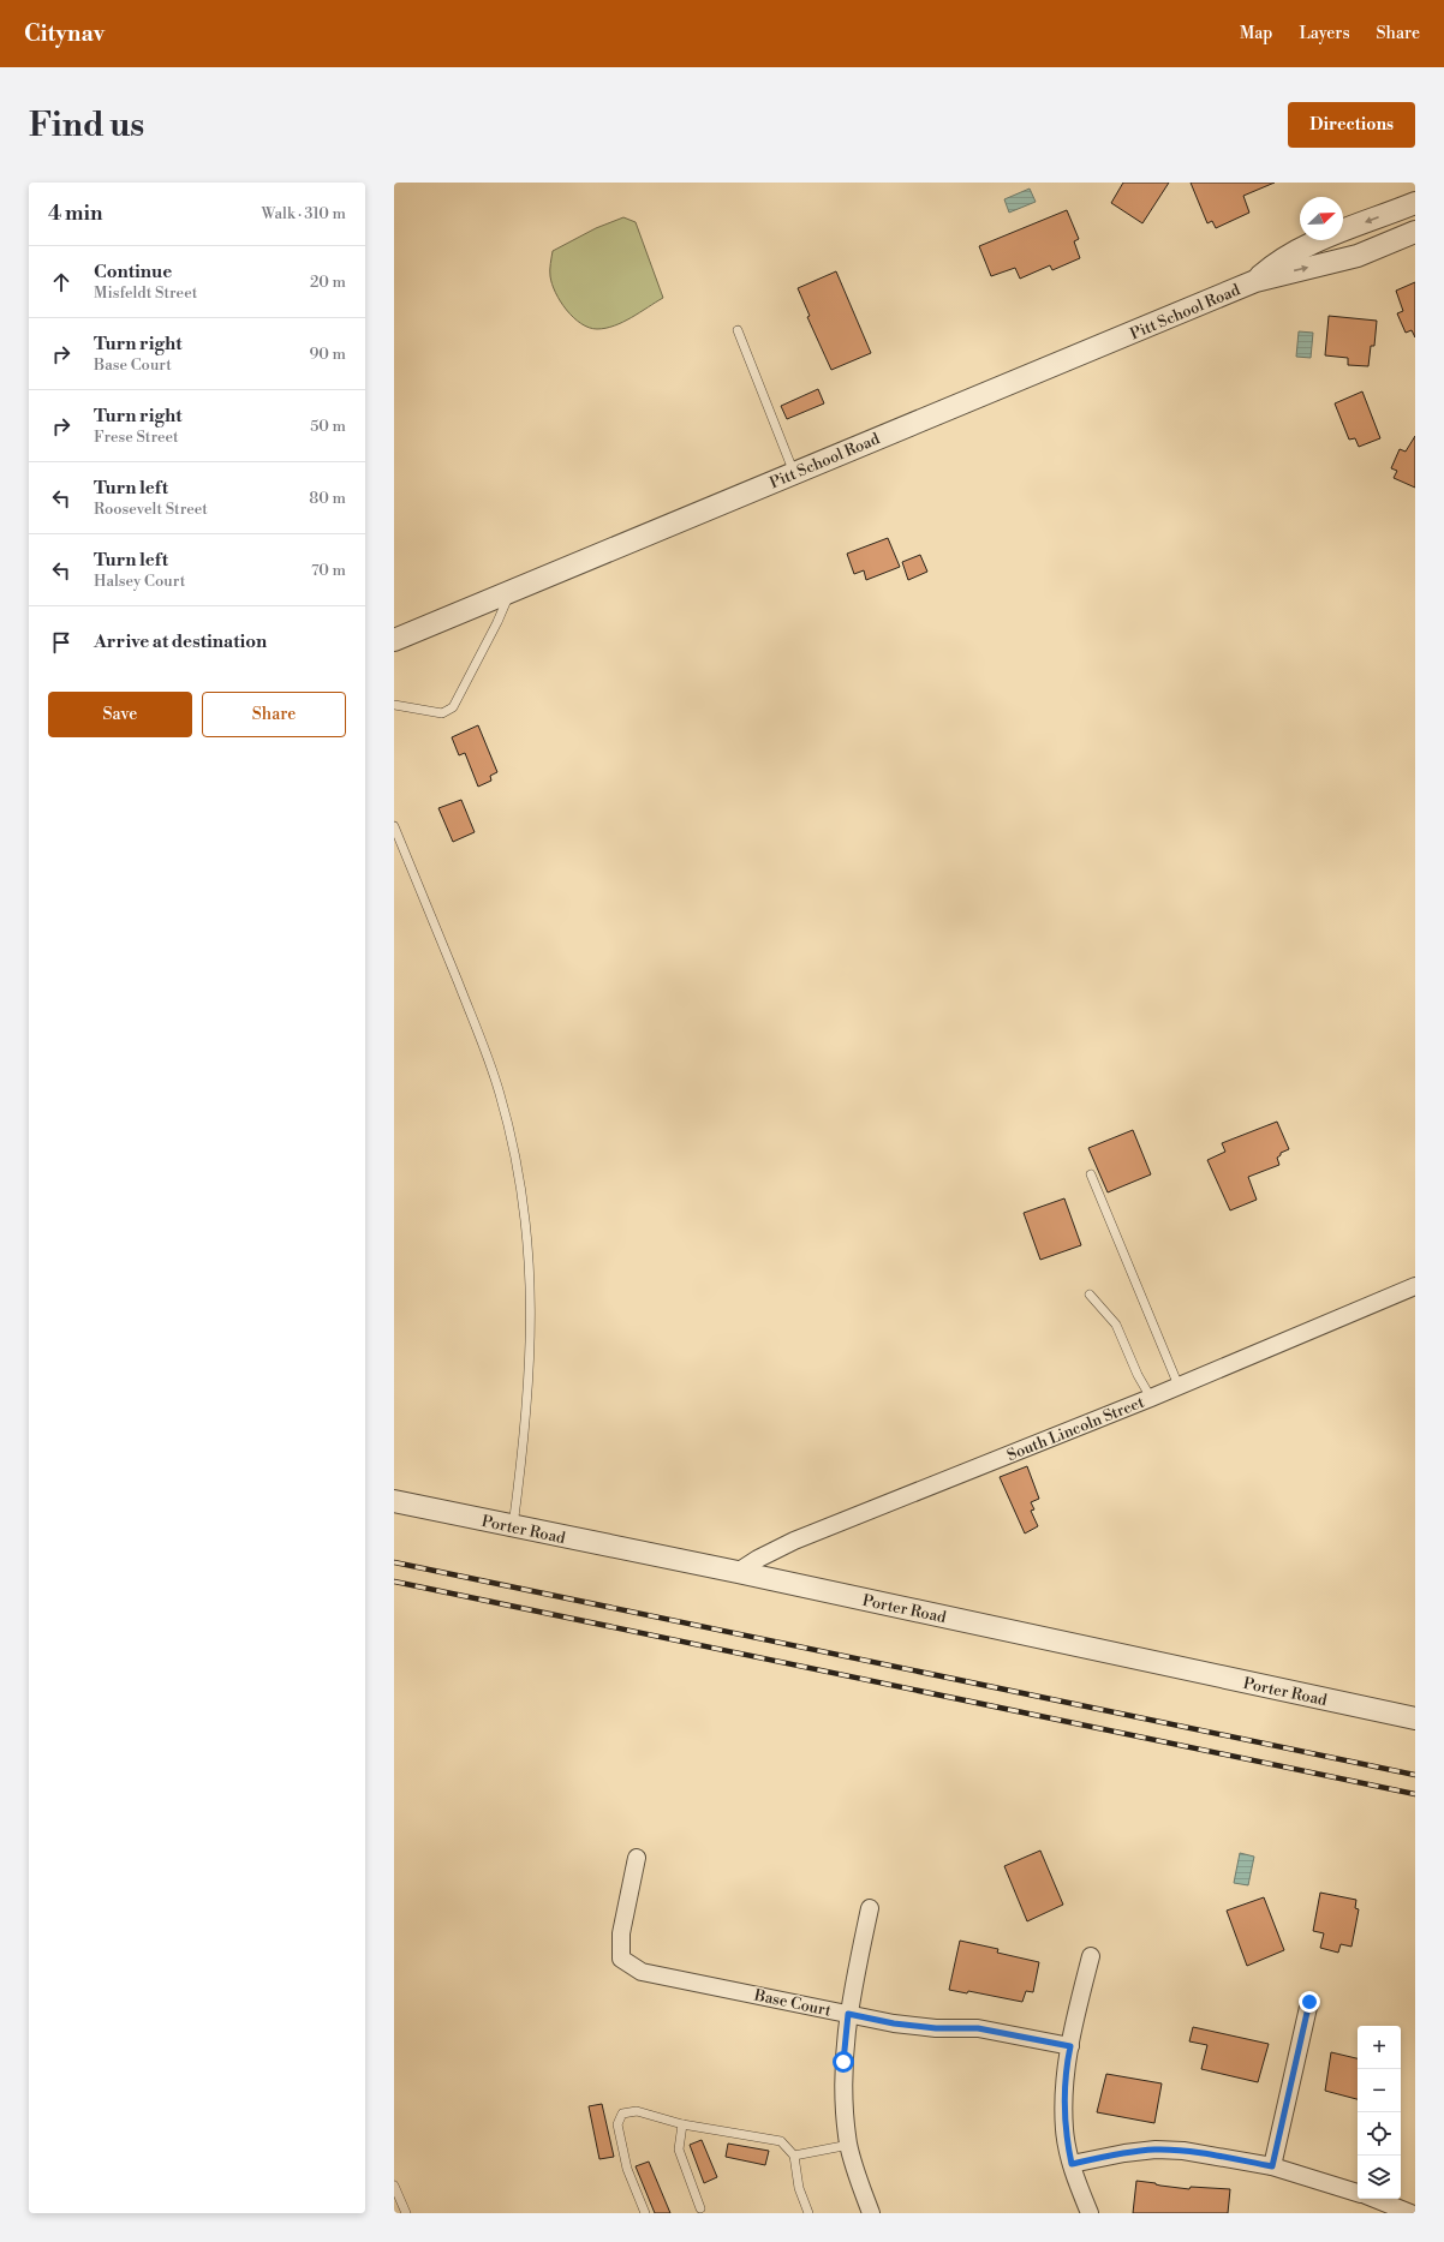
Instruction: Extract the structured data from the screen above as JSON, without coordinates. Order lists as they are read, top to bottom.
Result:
{
  "streets": {
    "street": [
      "Pitt School Road",
      "South Lincoln Street",
      "Porter Road",
      "Base Court"
    ]
  },
  "crossings": [
    ["South Lincoln Street", "Porter Road"]
  ],
  "north": "top right",
  "page": {
    "header": "Citynav",
    "nav": ["Map", "Layers", "Share"],
    "buttons": [
      "Directions",
      ["Save", "Share"]
    ],
    "title": "Find us",
    "heading": ["4 min", "Walk · 310 m"],
    "list": [
      ["Continue", "Misfeldt Street", "20 m"],
      ["Turn right", "Base Court", "90 m"],
      ["Turn right", "Frese Street", "50 m"],
      ["Turn left", "Roosevelt Street", "80 m"],
      ["Turn left", "Halsey Court", "70 m"],
      "Arrive at destination"
    ],
    "map_buttons": ["+", "−"]
  }
}
